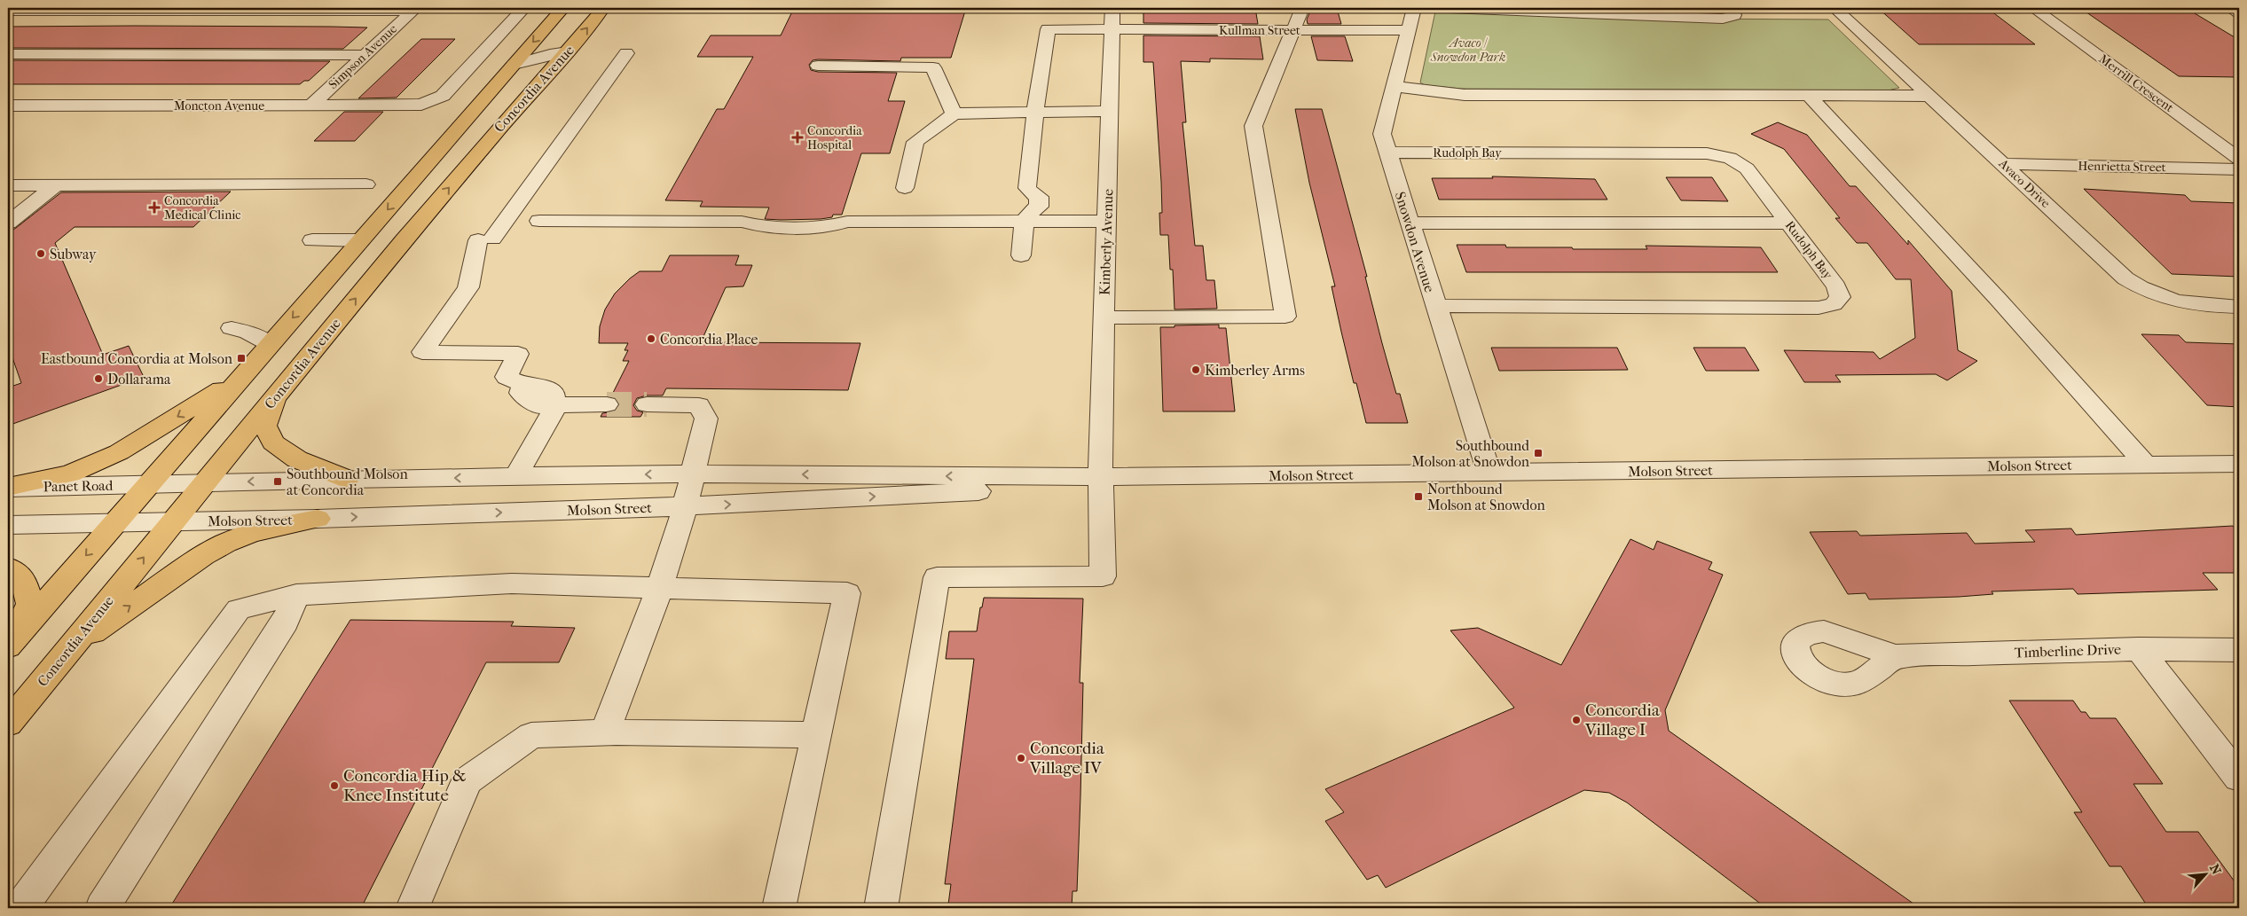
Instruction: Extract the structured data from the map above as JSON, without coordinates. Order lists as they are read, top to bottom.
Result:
{
  "streets": {
    "main road": ["Concordia Avenue"],
    "street": [
      "Kullman Street",
      "Simpson Avenue",
      "Merrill Crescent",
      "Moncton Avenue",
      "Rudolph Bay",
      "Henrietta Street",
      "Avaco Drive",
      "Kimberly Avenue",
      "Snowdon Avenue",
      "Molson Street",
      "Panet Road",
      "Timberline Drive"
    ]
  },
  "crossings": [
    ["Kullman Street", "Kimberly Avenue"],
    ["Kullman Street", "Snowdon Avenue"],
    ["Simpson Avenue", "Moncton Avenue"],
    ["Concordia Avenue", "Molson Street"],
    ["Rudolph Bay", "Snowdon Avenue"],
    ["Henrietta Street", "Avaco Drive"],
    ["Kimberly Avenue", "Molson Street"],
    ["Snowdon Avenue", "Molson Street"],
    ["Molson Street", "Panet Road"]
  ],
  "parks": ["Avaco / Snowdon Park"],
  "places": {
    "health": ["Concordia Hospital", "Concordia Medical Clinic"],
    "other": [
      "Subway",
      "Concordia Place",
      "Kimberley Arms",
      "Dollarama",
      "Concordia Village I",
      "Concordia Village IV",
      "Concordia Hip & Knee Institute"
    ],
    "transit": [
      "Eastbound Concordia at Molson",
      "Southbound Molson at Snowdon",
      "Southbound Molson at Concordia",
      "Northbound Molson at Snowdon"
    ]
  },
  "north": "top right"
}
